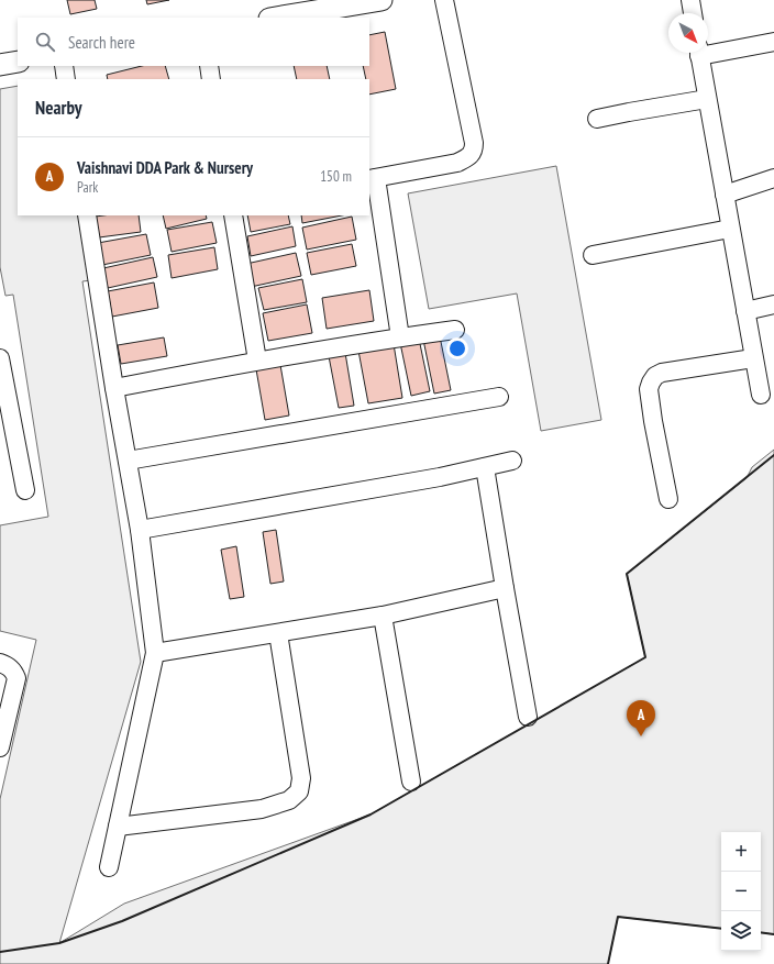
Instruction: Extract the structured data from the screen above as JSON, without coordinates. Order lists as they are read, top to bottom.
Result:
{
  "north": "bottom right",
  "page": {
    "search": "Search here",
    "heading": "Nearby",
    "list": [
      {
        "mark": "A",
        "name": "Vaishnavi DDA Park & Nursery",
        "note": "Park",
        "value": "150 m"
      }
    ],
    "pins": "A",
    "map_buttons": ["+", "−"]
  }
}
